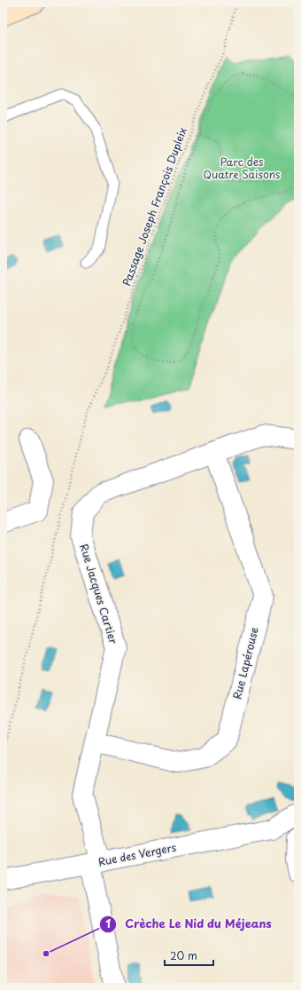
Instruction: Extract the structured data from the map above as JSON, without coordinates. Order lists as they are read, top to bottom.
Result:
{
  "streets": {
    "street": ["Rue Jacques Cartier", "Rue Lapérouse", "Rue des Vergers"],
    "path": ["Passage Joseph François Dupleix"]
  },
  "crossings": [
    ["Rue Jacques Cartier", "Rue Lapérouse"],
    ["Rue Jacques Cartier", "Rue des Vergers"]
  ],
  "parks": ["Parc des Quatre Saisons"],
  "places": ["Crèche Le Nid du Méjeans"],
  "scale_bar": "20 m"
}
